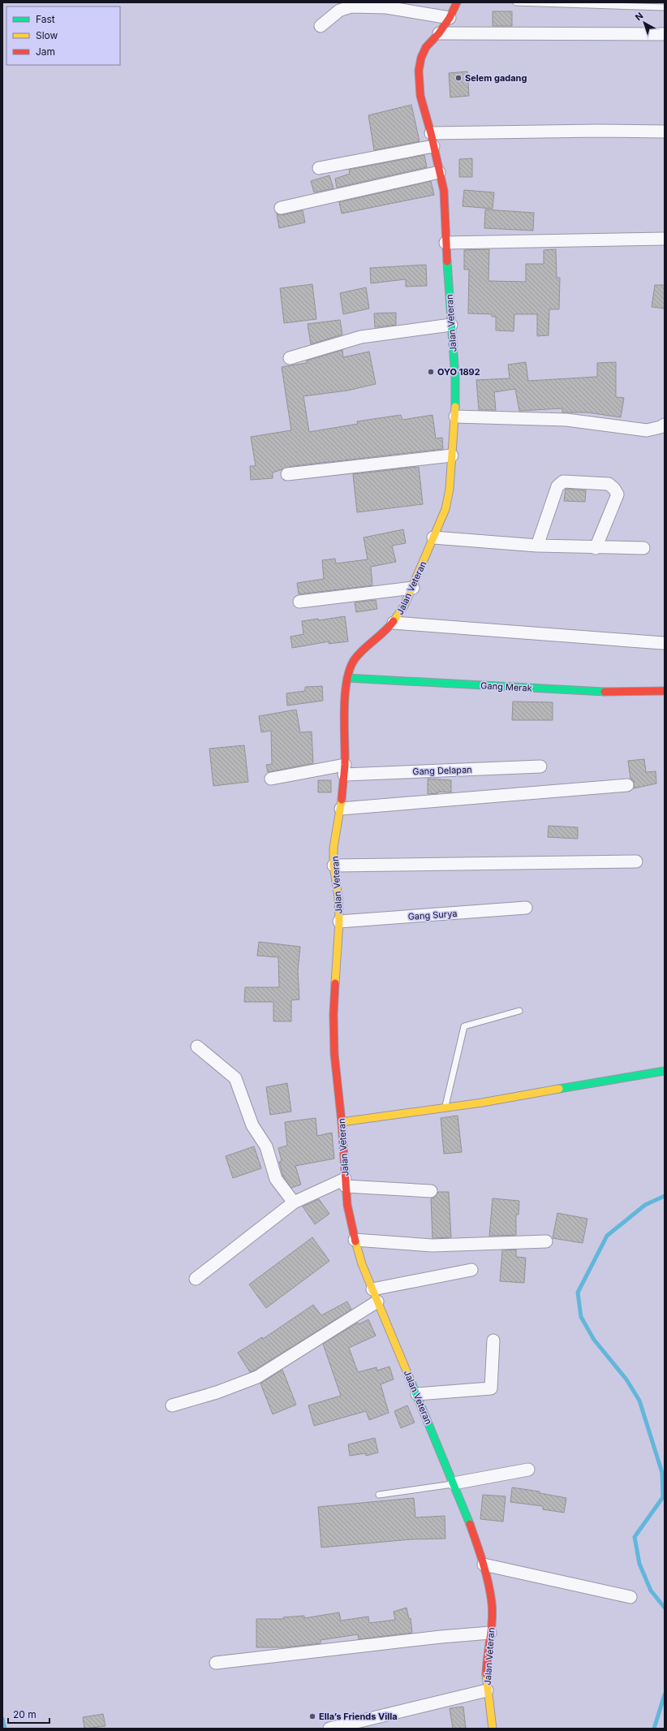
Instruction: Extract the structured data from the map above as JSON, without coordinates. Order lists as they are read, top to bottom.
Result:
{
  "streets": {
    "street": [
      "Jalan Veteran",
      "Gang Merak",
      "Gang Delapan",
      "Gang Surya"
    ]
  },
  "crossings": [
    ["Jalan Veteran", "Gang Merak"],
    ["Jalan Veteran", "Gang Delapan"],
    ["Jalan Veteran", "Gang Surya"]
  ],
  "places": ["Selem gadang", "OYO 1892", "Ella’s Friends Villa"],
  "legend": ["Fast", "Slow", "Jam"],
  "scale_bar": "20 m",
  "north": "top left"
}
